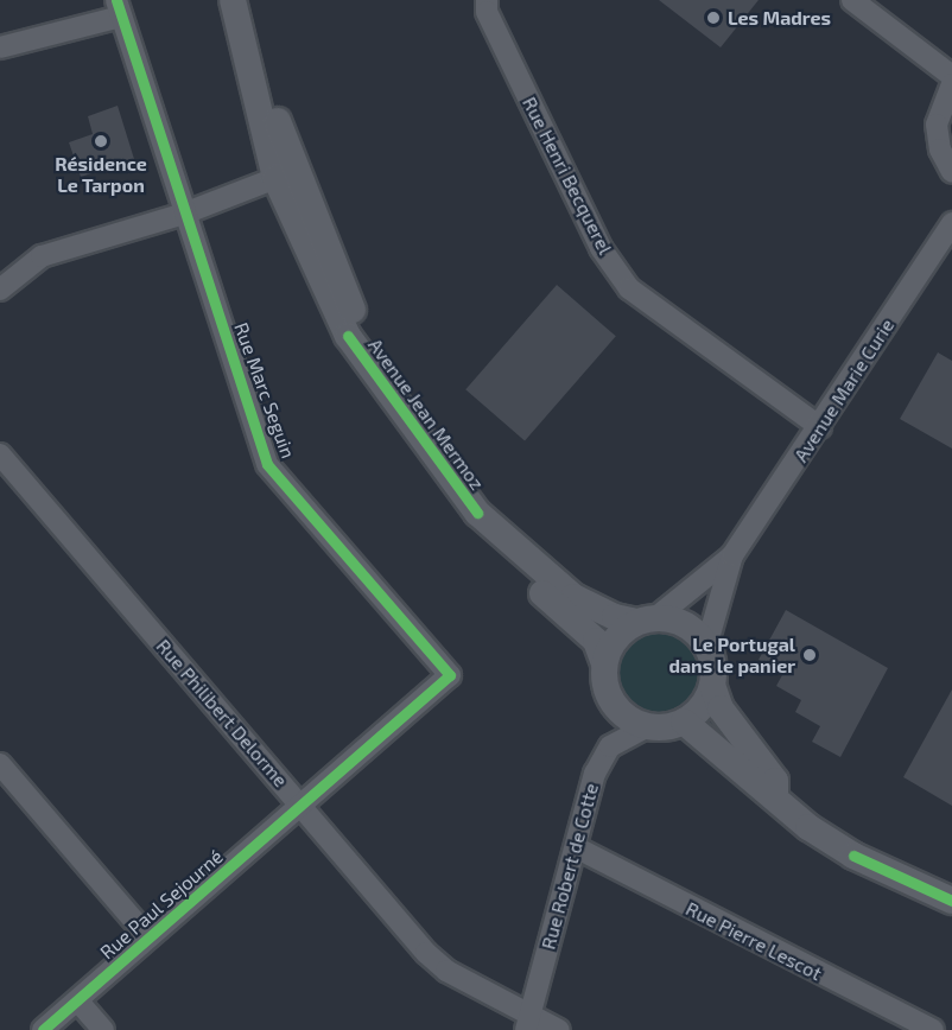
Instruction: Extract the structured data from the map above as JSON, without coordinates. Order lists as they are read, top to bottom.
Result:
{
  "streets": {
    "street": [
      "Rue Henri Becquerel",
      "Rue Marc Seguin",
      "Avenue Marie Curie",
      "Avenue Jean Mermoz",
      "Rue Philibert Delorme",
      "Rue Robert de Cotte",
      "Rue Paul Sejourné",
      "Rue Pierre Lescot"
    ]
  },
  "crossings": [
    ["Rue Henri Becquerel", "Avenue Marie Curie"],
    ["Rue Marc Seguin", "Rue Philibert Delorme"],
    ["Rue Marc Seguin", "Rue Paul Sejourné"],
    ["Avenue Marie Curie", "Avenue Jean Mermoz"],
    ["Avenue Marie Curie", "Rue Robert de Cotte"],
    ["Avenue Jean Mermoz", "Rue Robert de Cotte"],
    ["Rue Philibert Delorme", "Rue Robert de Cotte"],
    ["Rue Philibert Delorme", "Rue Paul Sejourné"],
    ["Rue Robert de Cotte", "Rue Pierre Lescot"]
  ],
  "places": ["Les Madres", "Résidence Le Tarpon", "Le Portugal dans le panier"]
}
